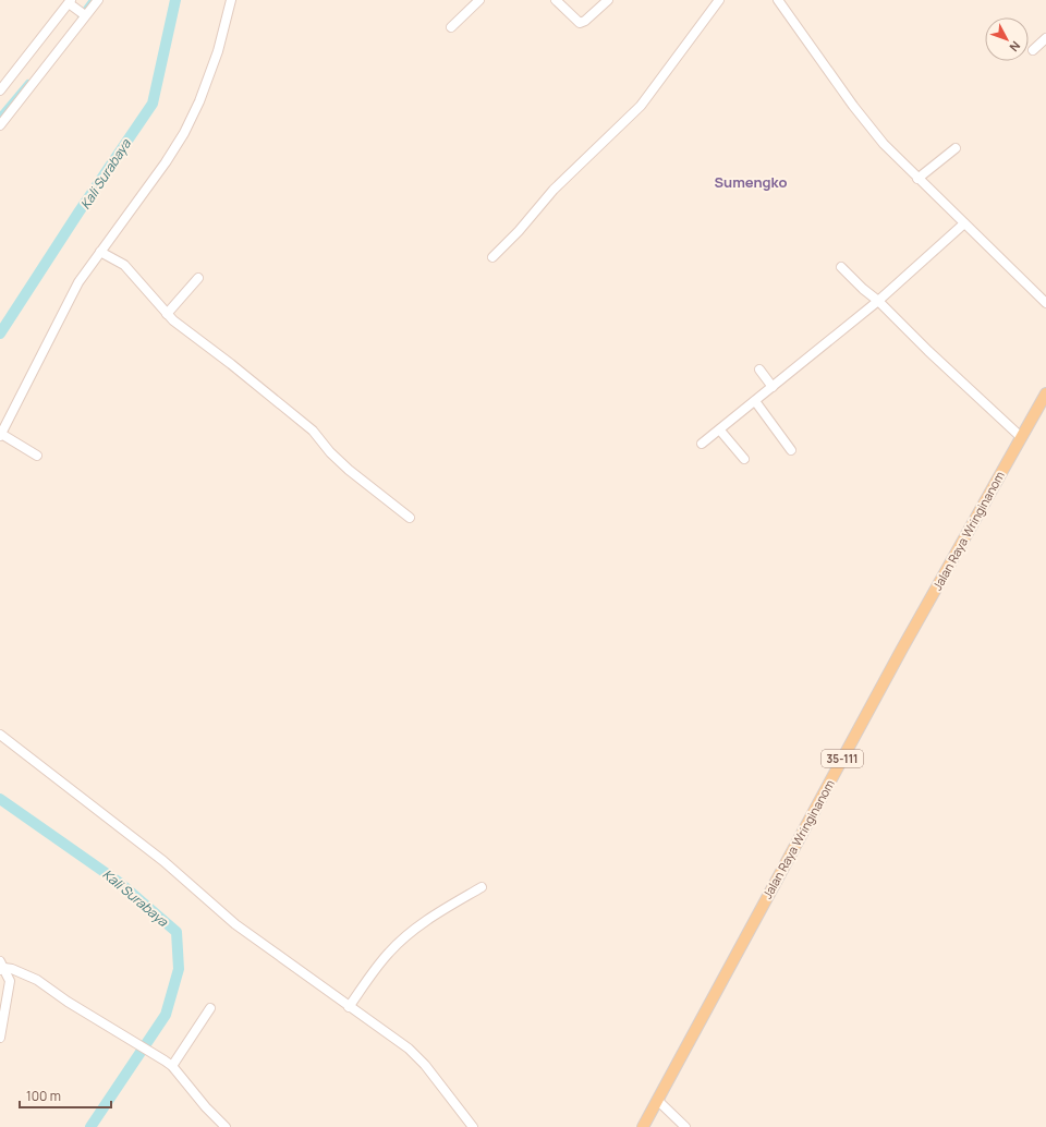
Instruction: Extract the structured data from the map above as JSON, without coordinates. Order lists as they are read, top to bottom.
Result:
{
  "streets": {
    "main road": ["Jalan Raya Wringinanom", "35-111"]
  },
  "districts": ["Sumengko"],
  "water": ["Kali Surabaya"],
  "scale_bar": "100 m",
  "north": "bottom right"
}
